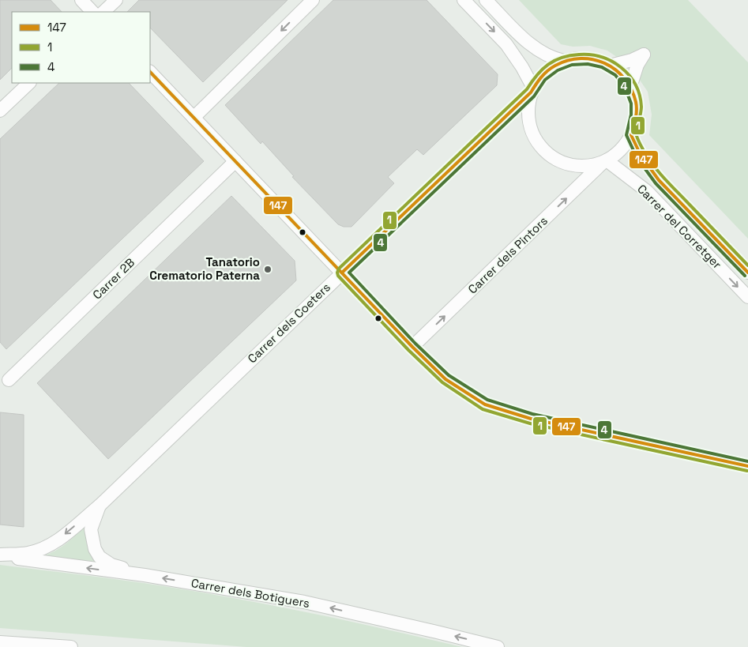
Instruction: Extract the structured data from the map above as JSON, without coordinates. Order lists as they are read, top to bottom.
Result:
{
  "streets": {
    "street": [
      "Carrer del Corretger",
      "Carrer dels Pintors",
      "Carrer 2B",
      "Carrer dels Coeters",
      "Carrer dels Botiguers"
    ]
  },
  "crossings": [
    ["Carrer del Corretger", "Carrer dels Pintors"],
    ["Carrer del Corretger", "Carrer dels Coeters"],
    ["Carrer dels Pintors", "Carrer dels Coeters"],
    ["Carrer dels Coeters", "Carrer dels Botiguers"]
  ],
  "one_way": ["Carrer dels Pintors", "Carrer dels Botiguers"],
  "places": ["Tanatorio Crematorio Paterna"],
  "lines": ["transit line 1", "transit line 147", "transit line 4"],
  "legend": ["147", "1", "4"]
}
